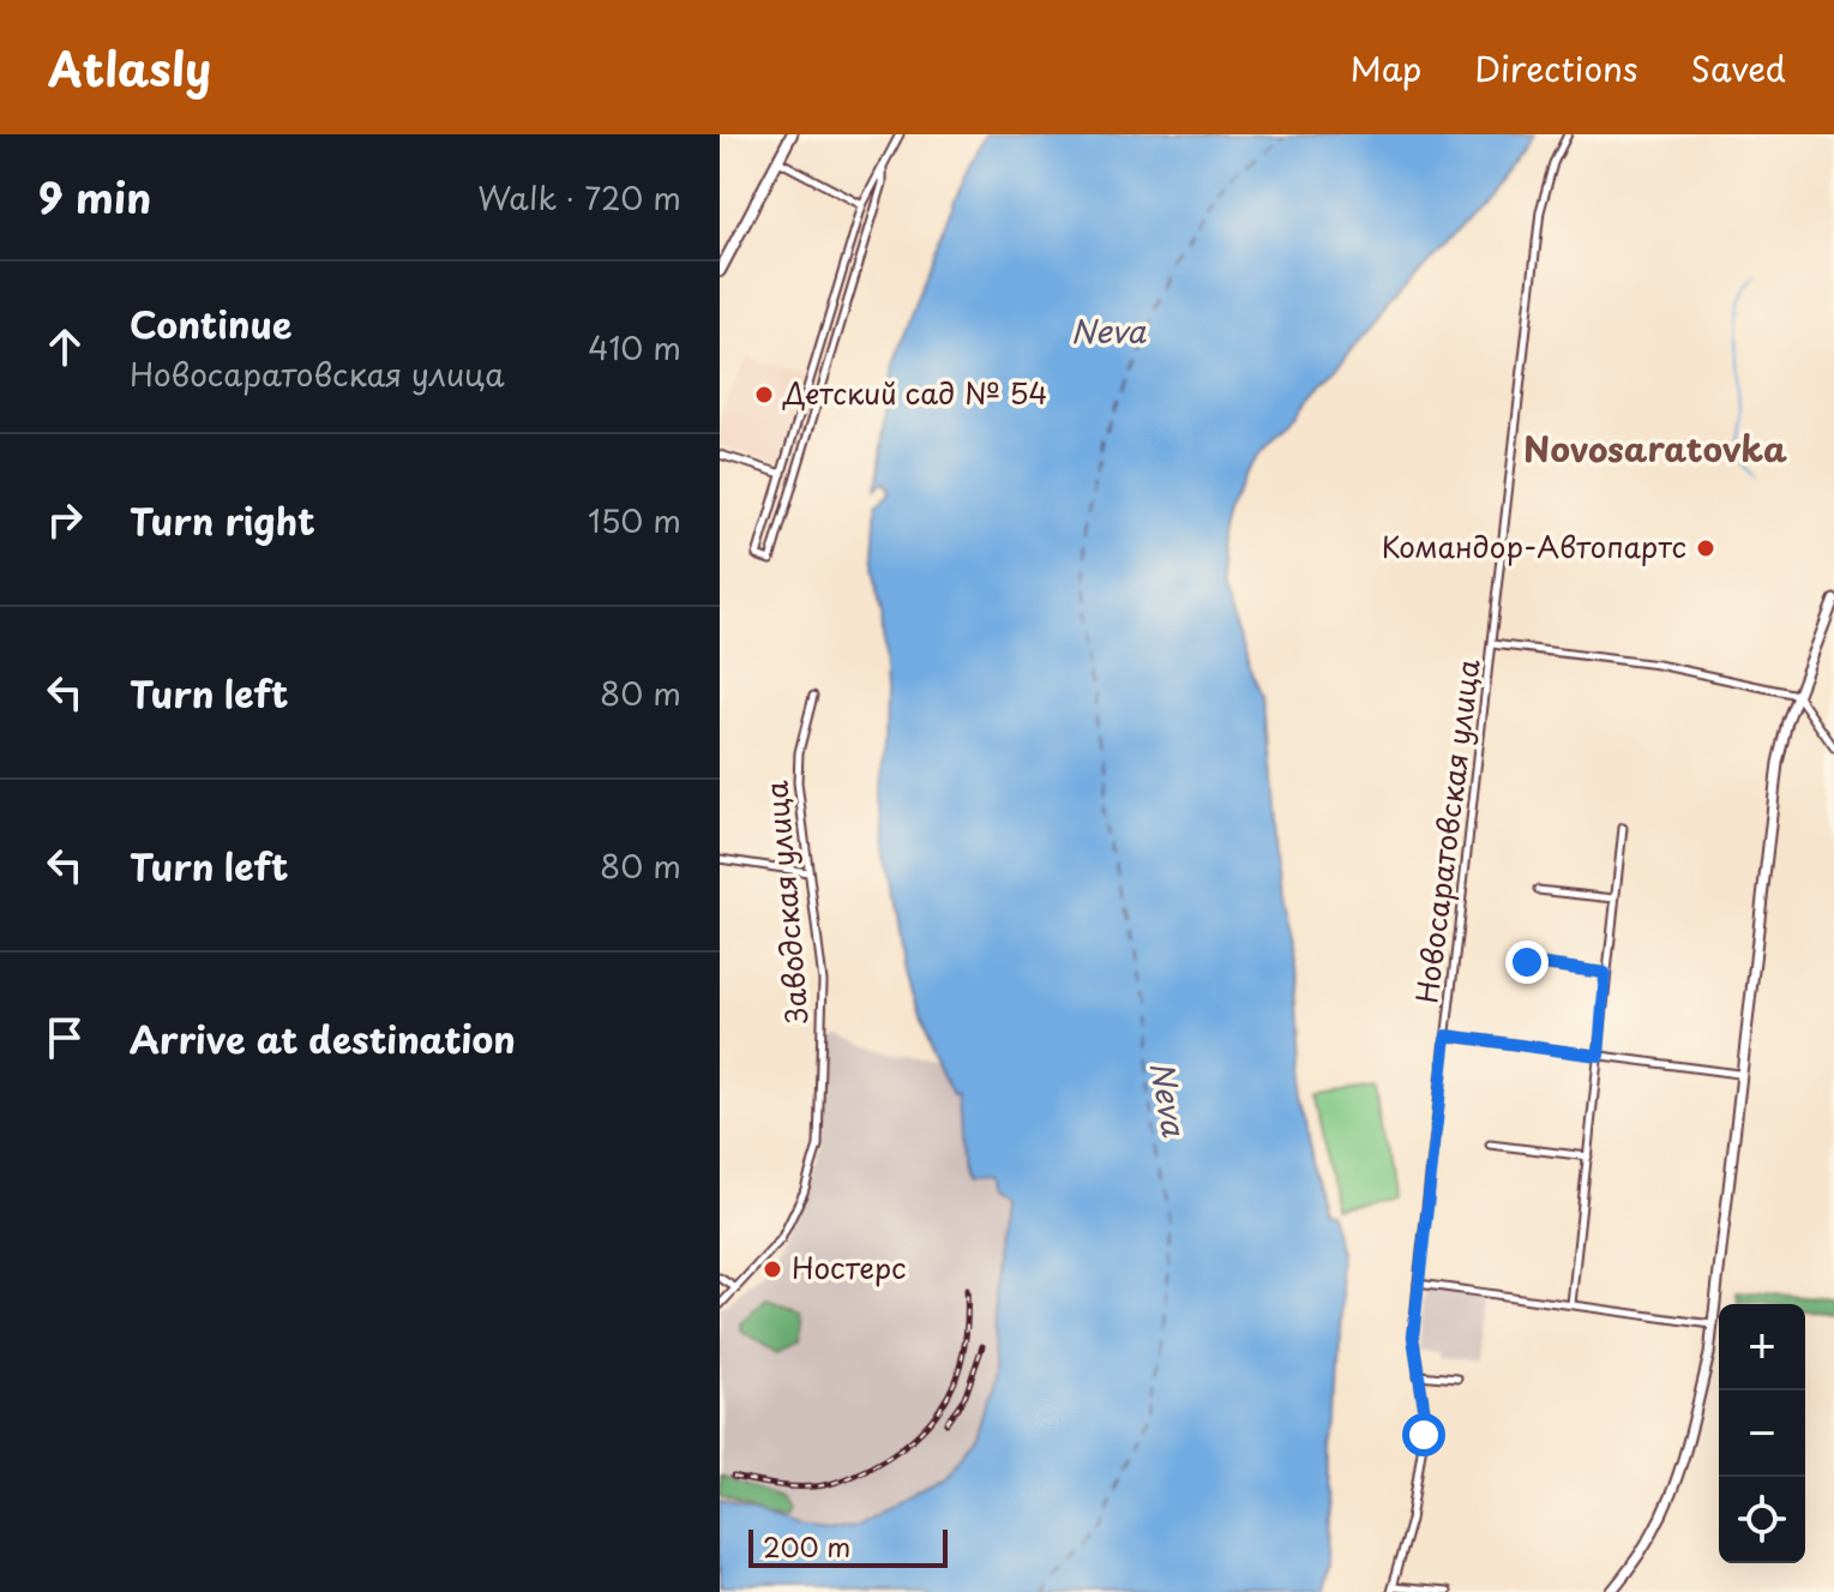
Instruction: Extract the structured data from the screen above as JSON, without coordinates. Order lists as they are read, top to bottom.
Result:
{
  "streets": {
    "street": ["Новосаратовская улица", "Заводская улица"]
  },
  "districts": ["Novosaratovka"],
  "water": ["Neva"],
  "places": ["Детский сад № 54", "Командор-Автопартс", "Ностерс"],
  "scale_bar": "200 m",
  "page": {
    "header": "Atlasly",
    "nav": ["Map", "Directions", "Saved"],
    "heading": ["9 min", "Walk · 720 m"],
    "list": [
      ["Continue", "Новосаратовская улица", "410 m"],
      ["Turn right", "150 m"],
      ["Turn left", "80 m"],
      ["Turn left", "80 m"],
      "Arrive at destination"
    ],
    "map_buttons": ["+", "−"],
    "scale": "200 m"
  }
}
